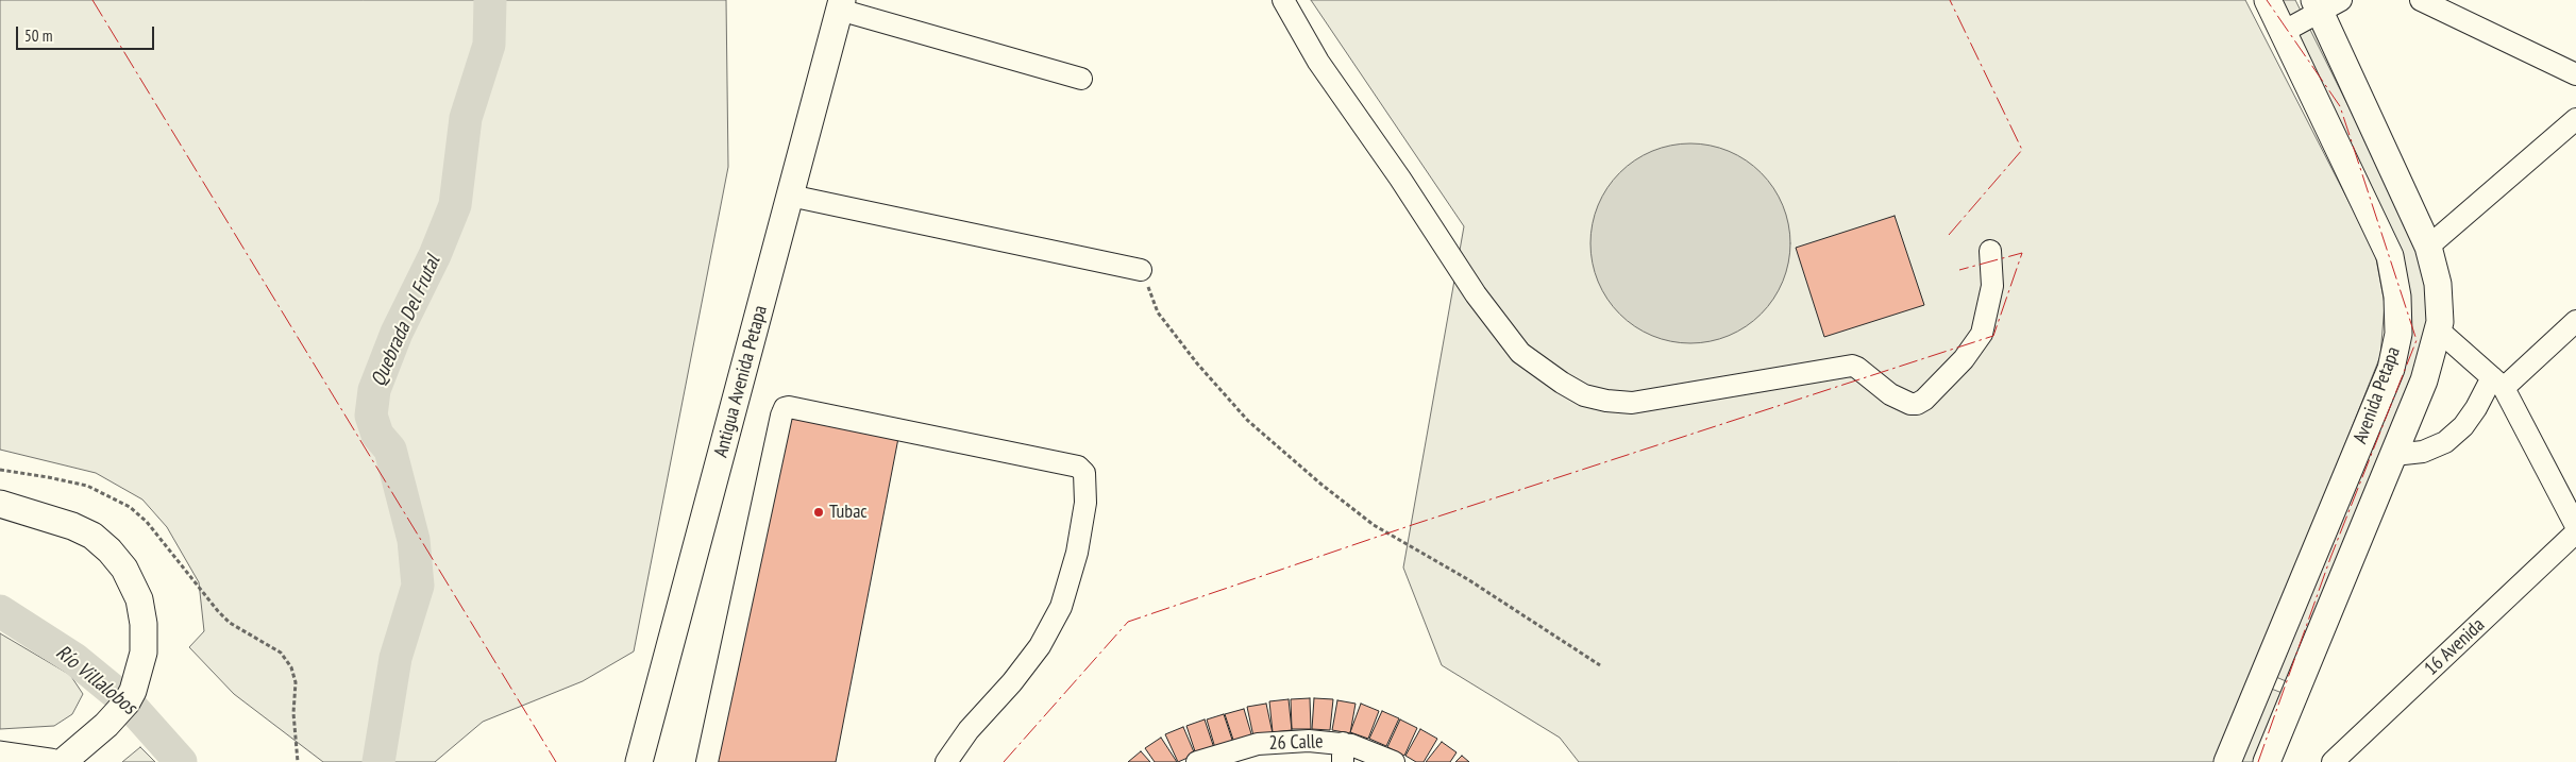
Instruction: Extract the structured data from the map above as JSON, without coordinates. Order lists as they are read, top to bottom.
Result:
{
  "streets": {
    "main road": ["Antigua Avenida Petapa", "Avenida Petapa"],
    "street": ["16 Avenida", "26 Calle"]
  },
  "water": ["Quebrada Del Frutal", "Río Villalobos"],
  "places": ["Tubac"],
  "scale_bar": "50 m"
}
